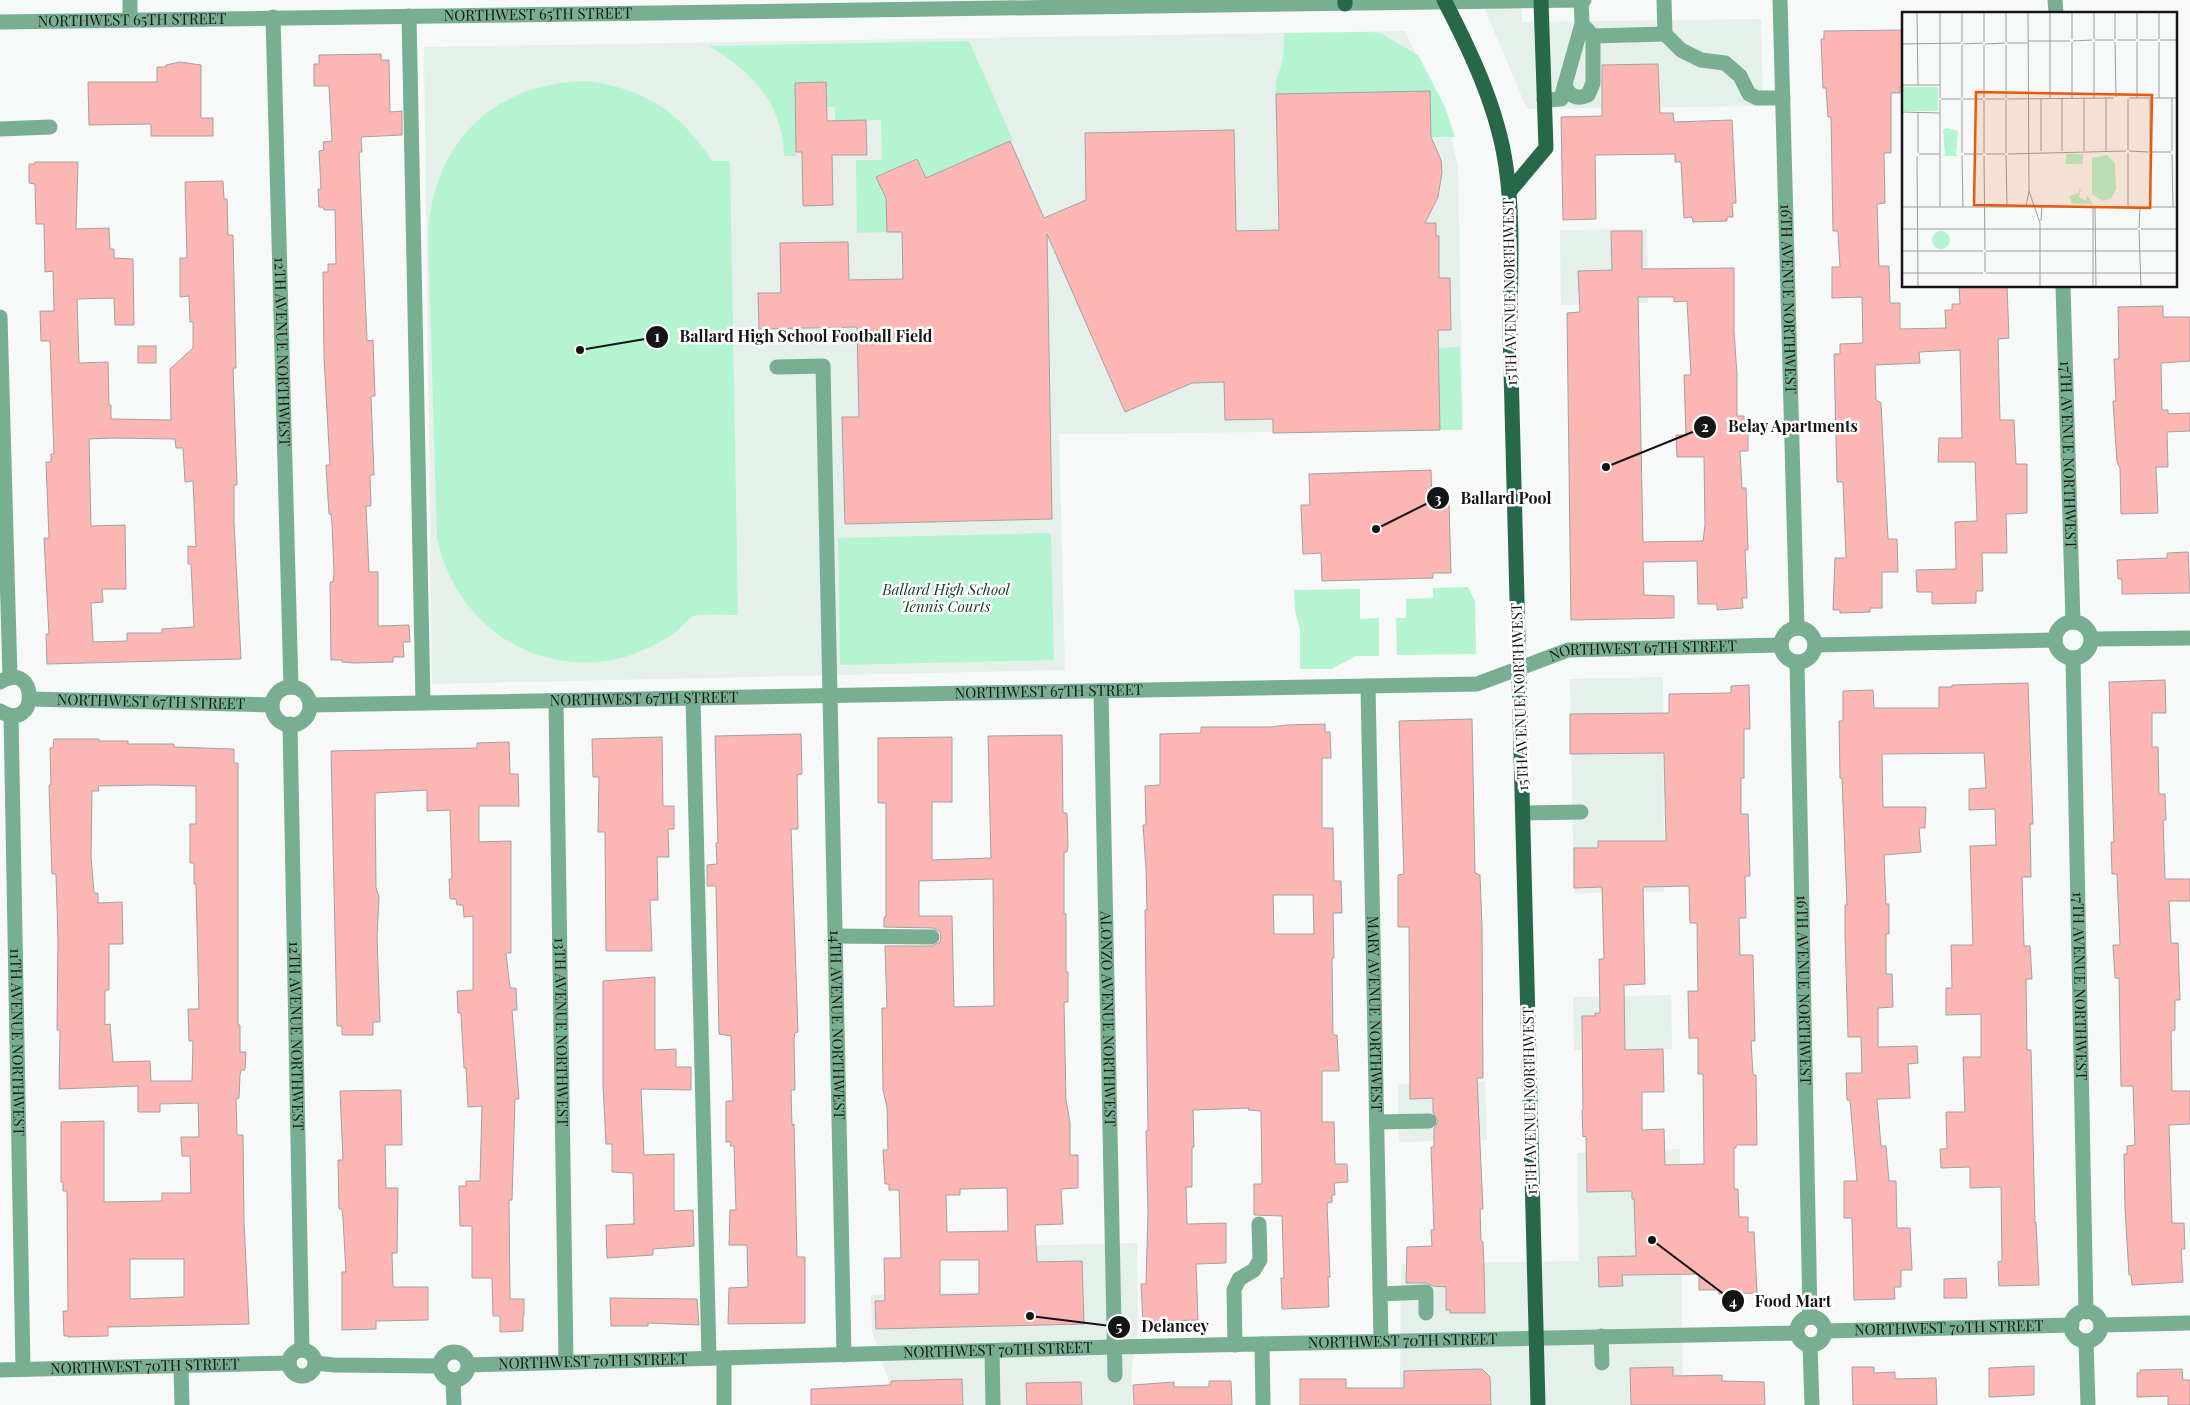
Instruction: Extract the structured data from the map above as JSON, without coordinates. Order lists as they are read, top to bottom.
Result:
{
  "streets": {
    "main road": ["15TH AVENUE NORTHWEST"],
    "street": [
      "NORTHWEST 65TH STREET",
      "16TH AVENUE NORTHWEST",
      "12TH AVENUE NORTHWEST",
      "17TH AVENUE NORTHWEST",
      "NORTHWEST 67TH STREET",
      "MARY AVENUE NORTHWEST",
      "ALONZO AVENUE NORTHWEST",
      "14TH AVENUE NORTHWEST",
      "13TH AVENUE NORTHWEST",
      "11TH AVENUE NORTHWEST",
      "NORTHWEST 70TH STREET"
    ]
  },
  "crossings": [
    ["NORTHWEST 65TH STREET", "15TH AVENUE NORTHWEST"],
    ["NORTHWEST 65TH STREET", "12TH AVENUE NORTHWEST"],
    ["15TH AVENUE NORTHWEST", "NORTHWEST 67TH STREET"],
    ["15TH AVENUE NORTHWEST", "NORTHWEST 70TH STREET"],
    ["16TH AVENUE NORTHWEST", "NORTHWEST 67TH STREET"],
    ["16TH AVENUE NORTHWEST", "NORTHWEST 70TH STREET"],
    ["12TH AVENUE NORTHWEST", "NORTHWEST 67TH STREET"],
    ["12TH AVENUE NORTHWEST", "NORTHWEST 70TH STREET"],
    ["17TH AVENUE NORTHWEST", "NORTHWEST 70TH STREET"],
    ["NORTHWEST 67TH STREET", "MARY AVENUE NORTHWEST"],
    ["NORTHWEST 67TH STREET", "ALONZO AVENUE NORTHWEST"],
    ["NORTHWEST 67TH STREET", "14TH AVENUE NORTHWEST"],
    ["NORTHWEST 67TH STREET", "13TH AVENUE NORTHWEST"],
    ["MARY AVENUE NORTHWEST", "NORTHWEST 70TH STREET"],
    ["ALONZO AVENUE NORTHWEST", "NORTHWEST 70TH STREET"],
    ["14TH AVENUE NORTHWEST", "NORTHWEST 70TH STREET"],
    ["13TH AVENUE NORTHWEST", "NORTHWEST 70TH STREET"],
    ["11TH AVENUE NORTHWEST", "NORTHWEST 70TH STREET"]
  ],
  "parks": ["Ballard High School Tennis Courts"],
  "places": [
    "Ballard High School Football Field",
    "Belay Apartments",
    "Ballard Pool",
    "Food Mart",
    "Delancey"
  ]
}
